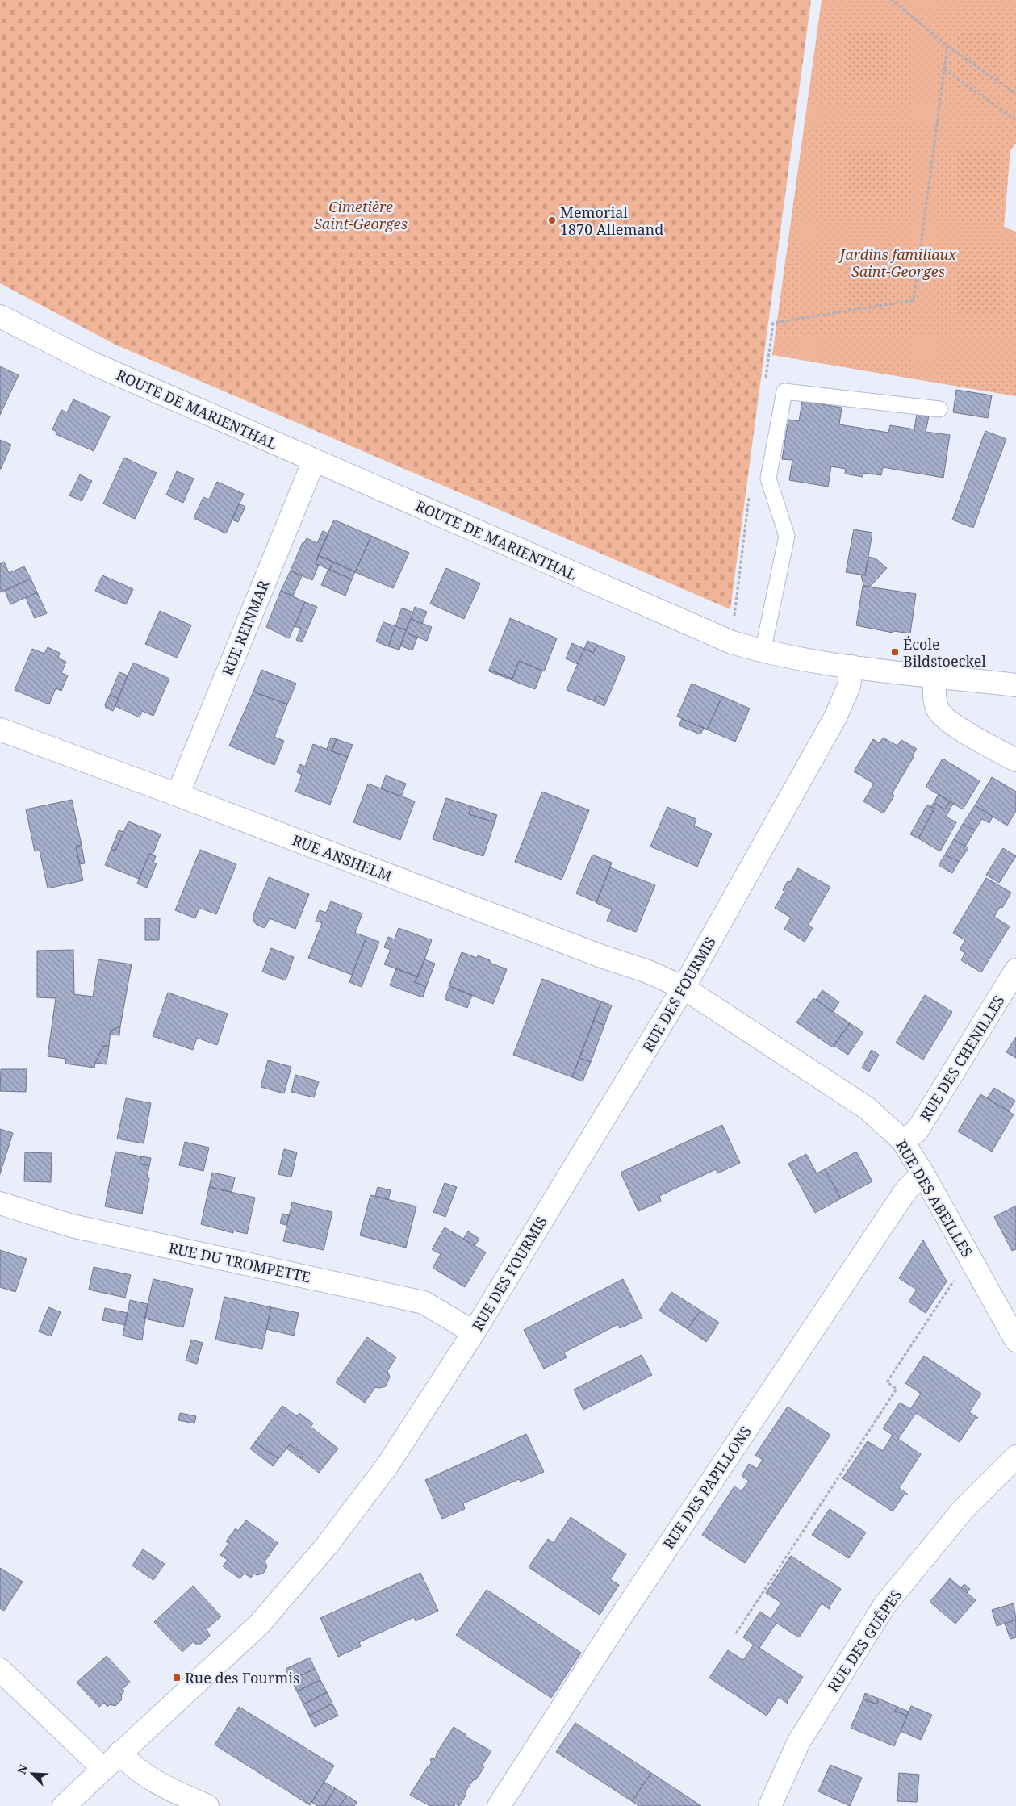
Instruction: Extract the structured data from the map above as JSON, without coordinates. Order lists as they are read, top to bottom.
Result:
{
  "streets": {
    "street": [
      "ROUTE DE MARIENTHAL",
      "RUE REINMAR",
      "RUE ANSHELM",
      "RUE DES FOURMIS",
      "RUE DES CHENILLES",
      "RUE DES ABEILLES",
      "RUE DU TROMPETTE",
      "RUE DES PAPILLONS",
      "RUE DES GUÊPES"
    ]
  },
  "crossings": [
    ["ROUTE DE MARIENTHAL", "RUE REINMAR"],
    ["ROUTE DE MARIENTHAL", "RUE DES FOURMIS"],
    ["RUE REINMAR", "RUE ANSHELM"],
    ["RUE ANSHELM", "RUE DES FOURMIS"],
    ["RUE ANSHELM", "RUE DES ABEILLES"],
    ["RUE DES FOURMIS", "RUE DES ABEILLES"],
    ["RUE DES FOURMIS", "RUE DU TROMPETTE"],
    ["RUE DES CHENILLES", "RUE DES ABEILLES"],
    ["RUE DES ABEILLES", "RUE DES PAPILLONS"]
  ],
  "parks": ["Cimetière Saint-Georges", "Jardins familiaux Saint-Georges"],
  "places": {
    "other": ["Memorial 1870 Allemand"],
    "transit": ["École Bildstoeckel", "Rue des Fourmis"]
  },
  "north": "top left"
}
